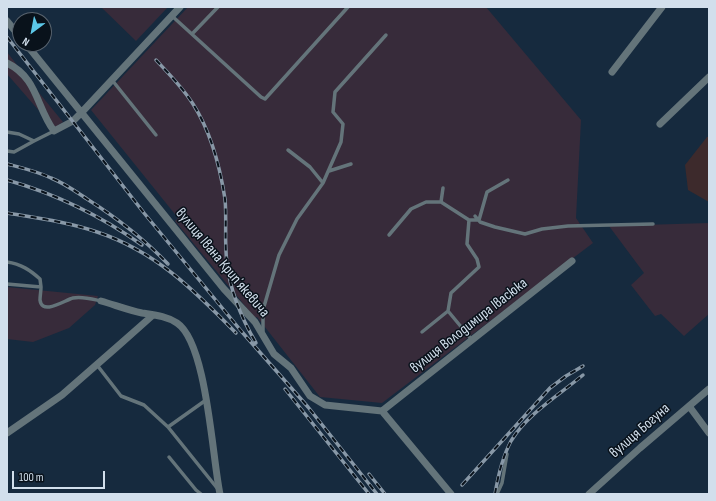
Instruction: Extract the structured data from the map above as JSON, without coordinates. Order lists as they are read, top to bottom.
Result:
{
  "streets": {
    "street": ["вулиця Івана Крипʼякевича", "вулиця Володимира Івасюка", "вулиця Богуна"]
  },
  "crossings": [
    ["вулиця Івана Крипʼякевича", "вулиця Володимира Івасюка"]
  ],
  "scale_bar": "100 m",
  "north": "bottom left"
}
